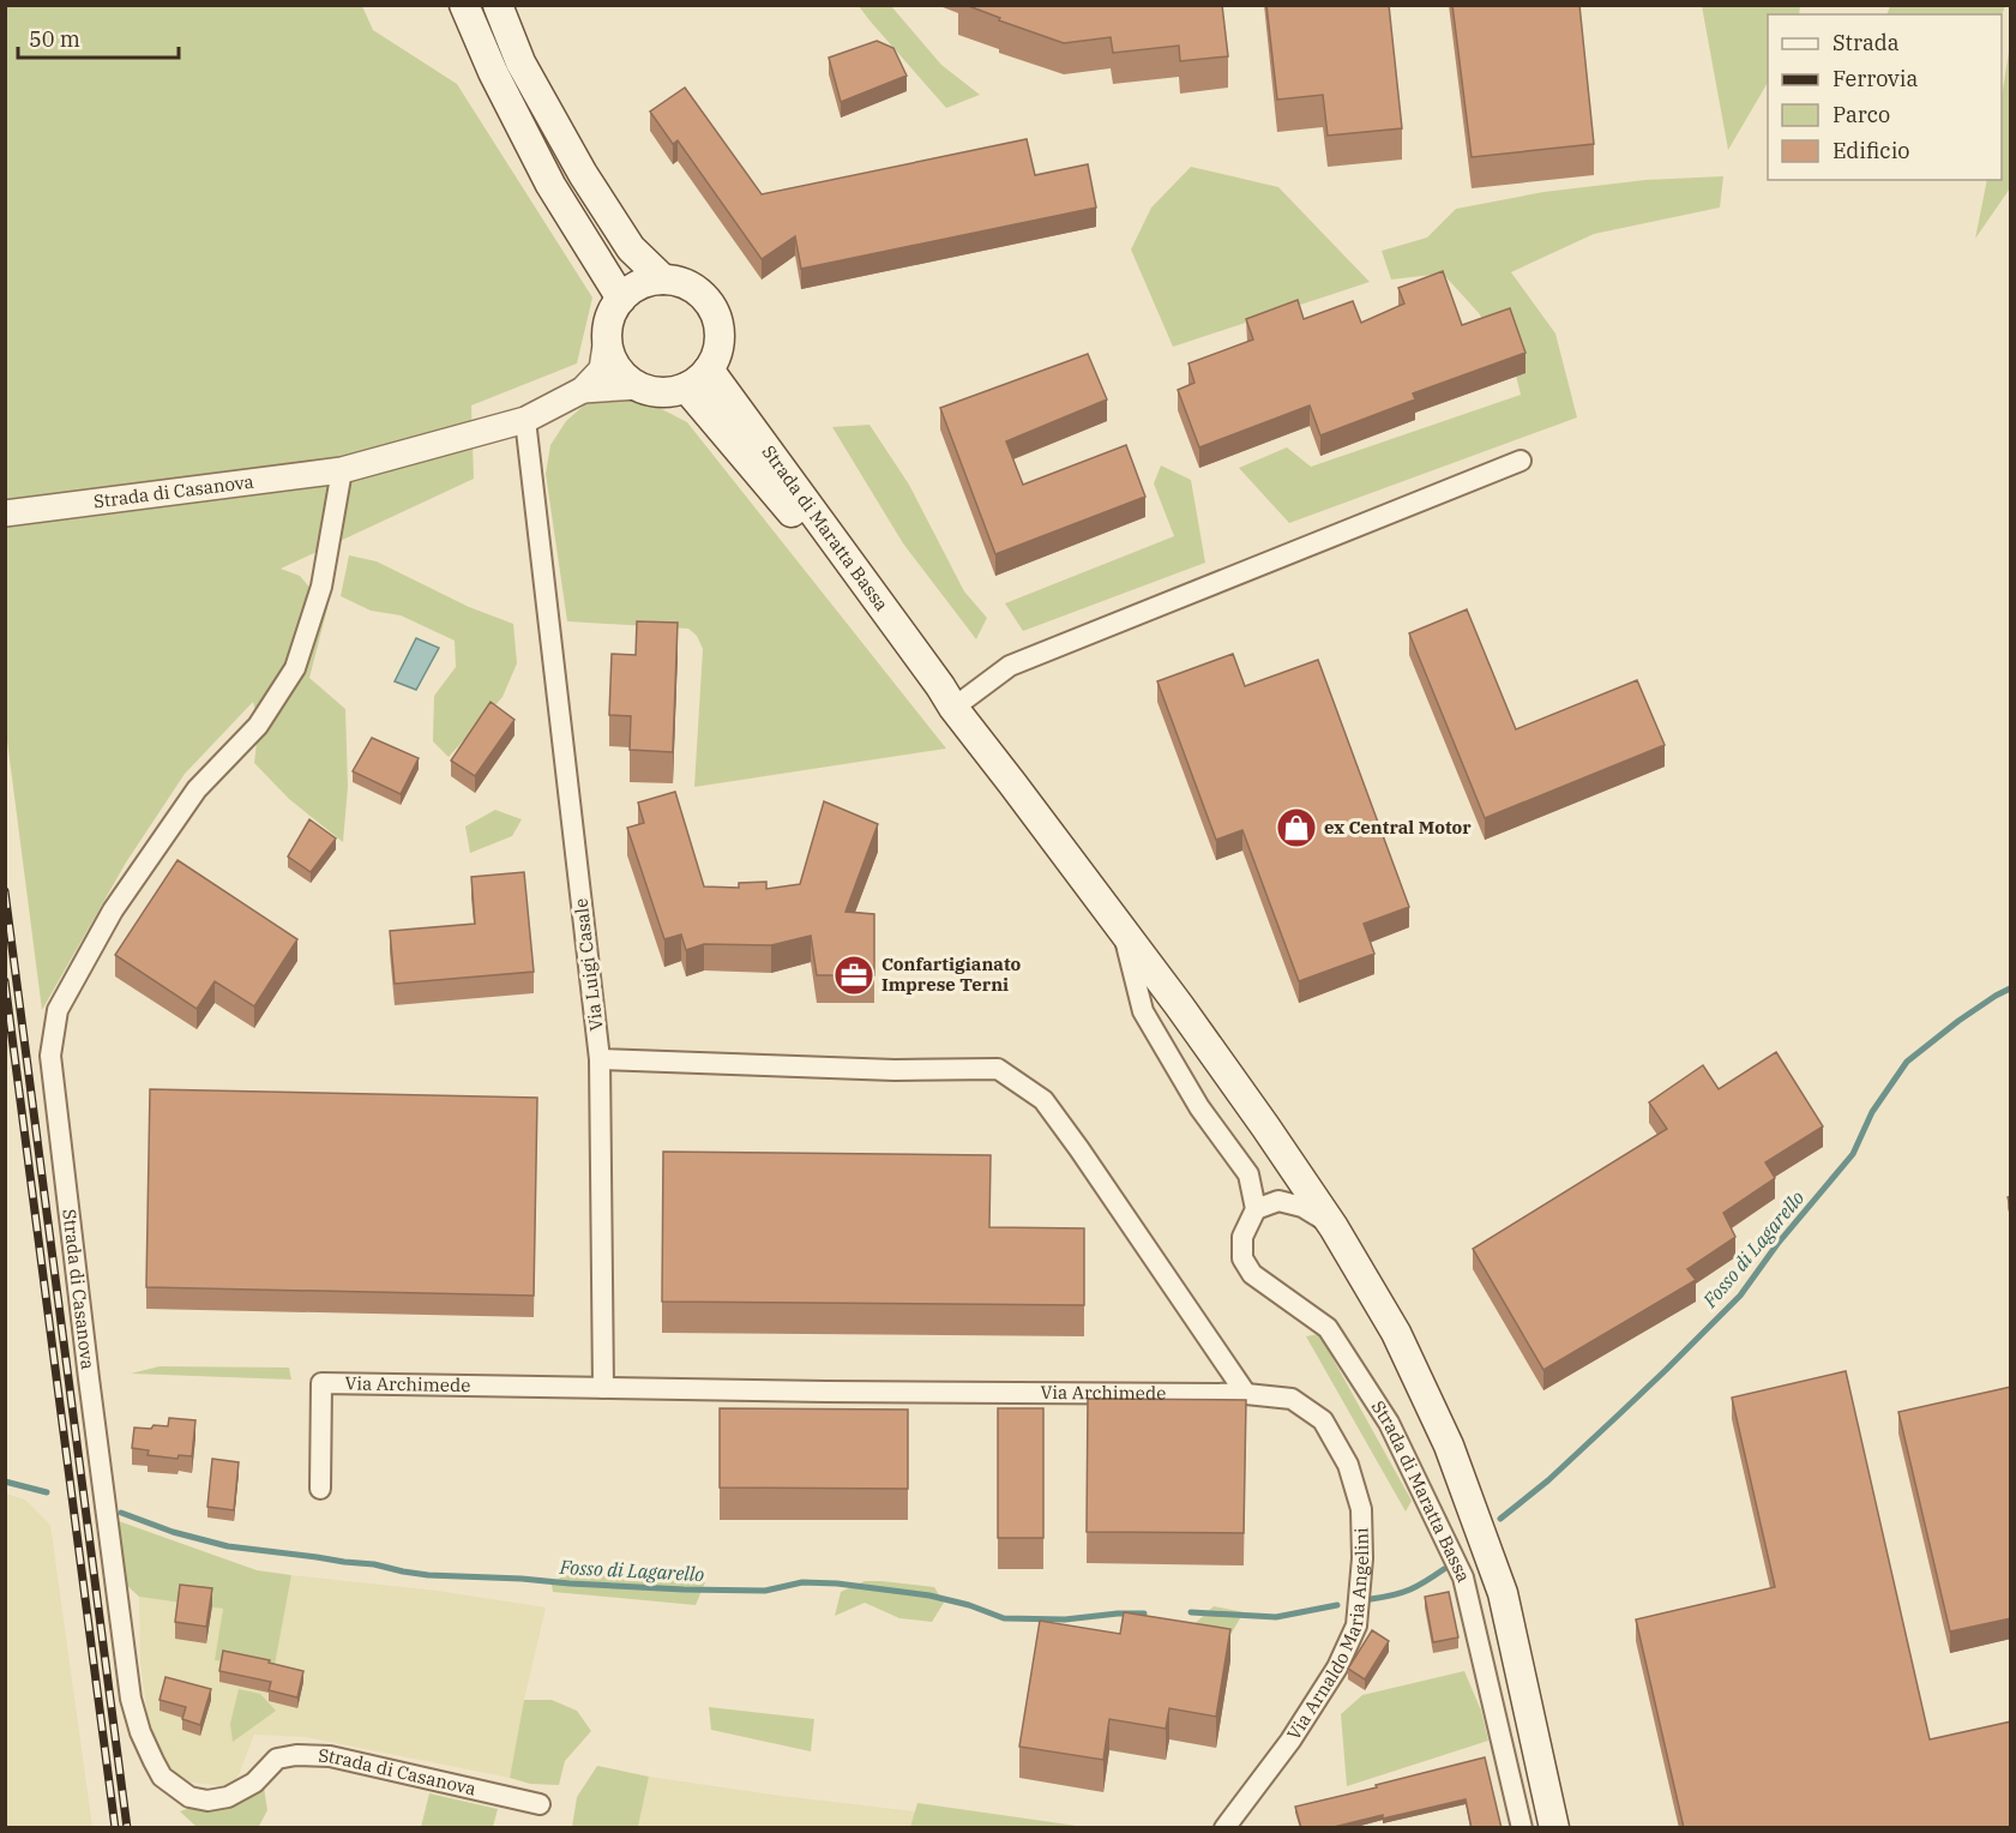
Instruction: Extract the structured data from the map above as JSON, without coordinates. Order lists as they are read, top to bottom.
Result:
{
  "streets": {
    "main road": ["Strada di Maratta Bassa"],
    "street": [
      "Strada di Casanova",
      "Via Luigi Casale",
      "Via Archimede",
      "Via Arnaldo Maria Angelini"
    ]
  },
  "crossings": [
    ["Strada di Casanova", "Strada di Maratta Bassa"],
    ["Strada di Casanova", "Via Luigi Casale"],
    ["Via Archimede", "Via Arnaldo Maria Angelini"]
  ],
  "water": ["Fosso di Lagarello"],
  "places": {
    "shop": ["ex Central Motor"],
    "office": ["Confartigianato Imprese Terni"]
  },
  "legend": [
    "Strada",
    "Ferrovia",
    "Parco",
    "Edificio"
  ],
  "scale_bar": "50 m"
}
